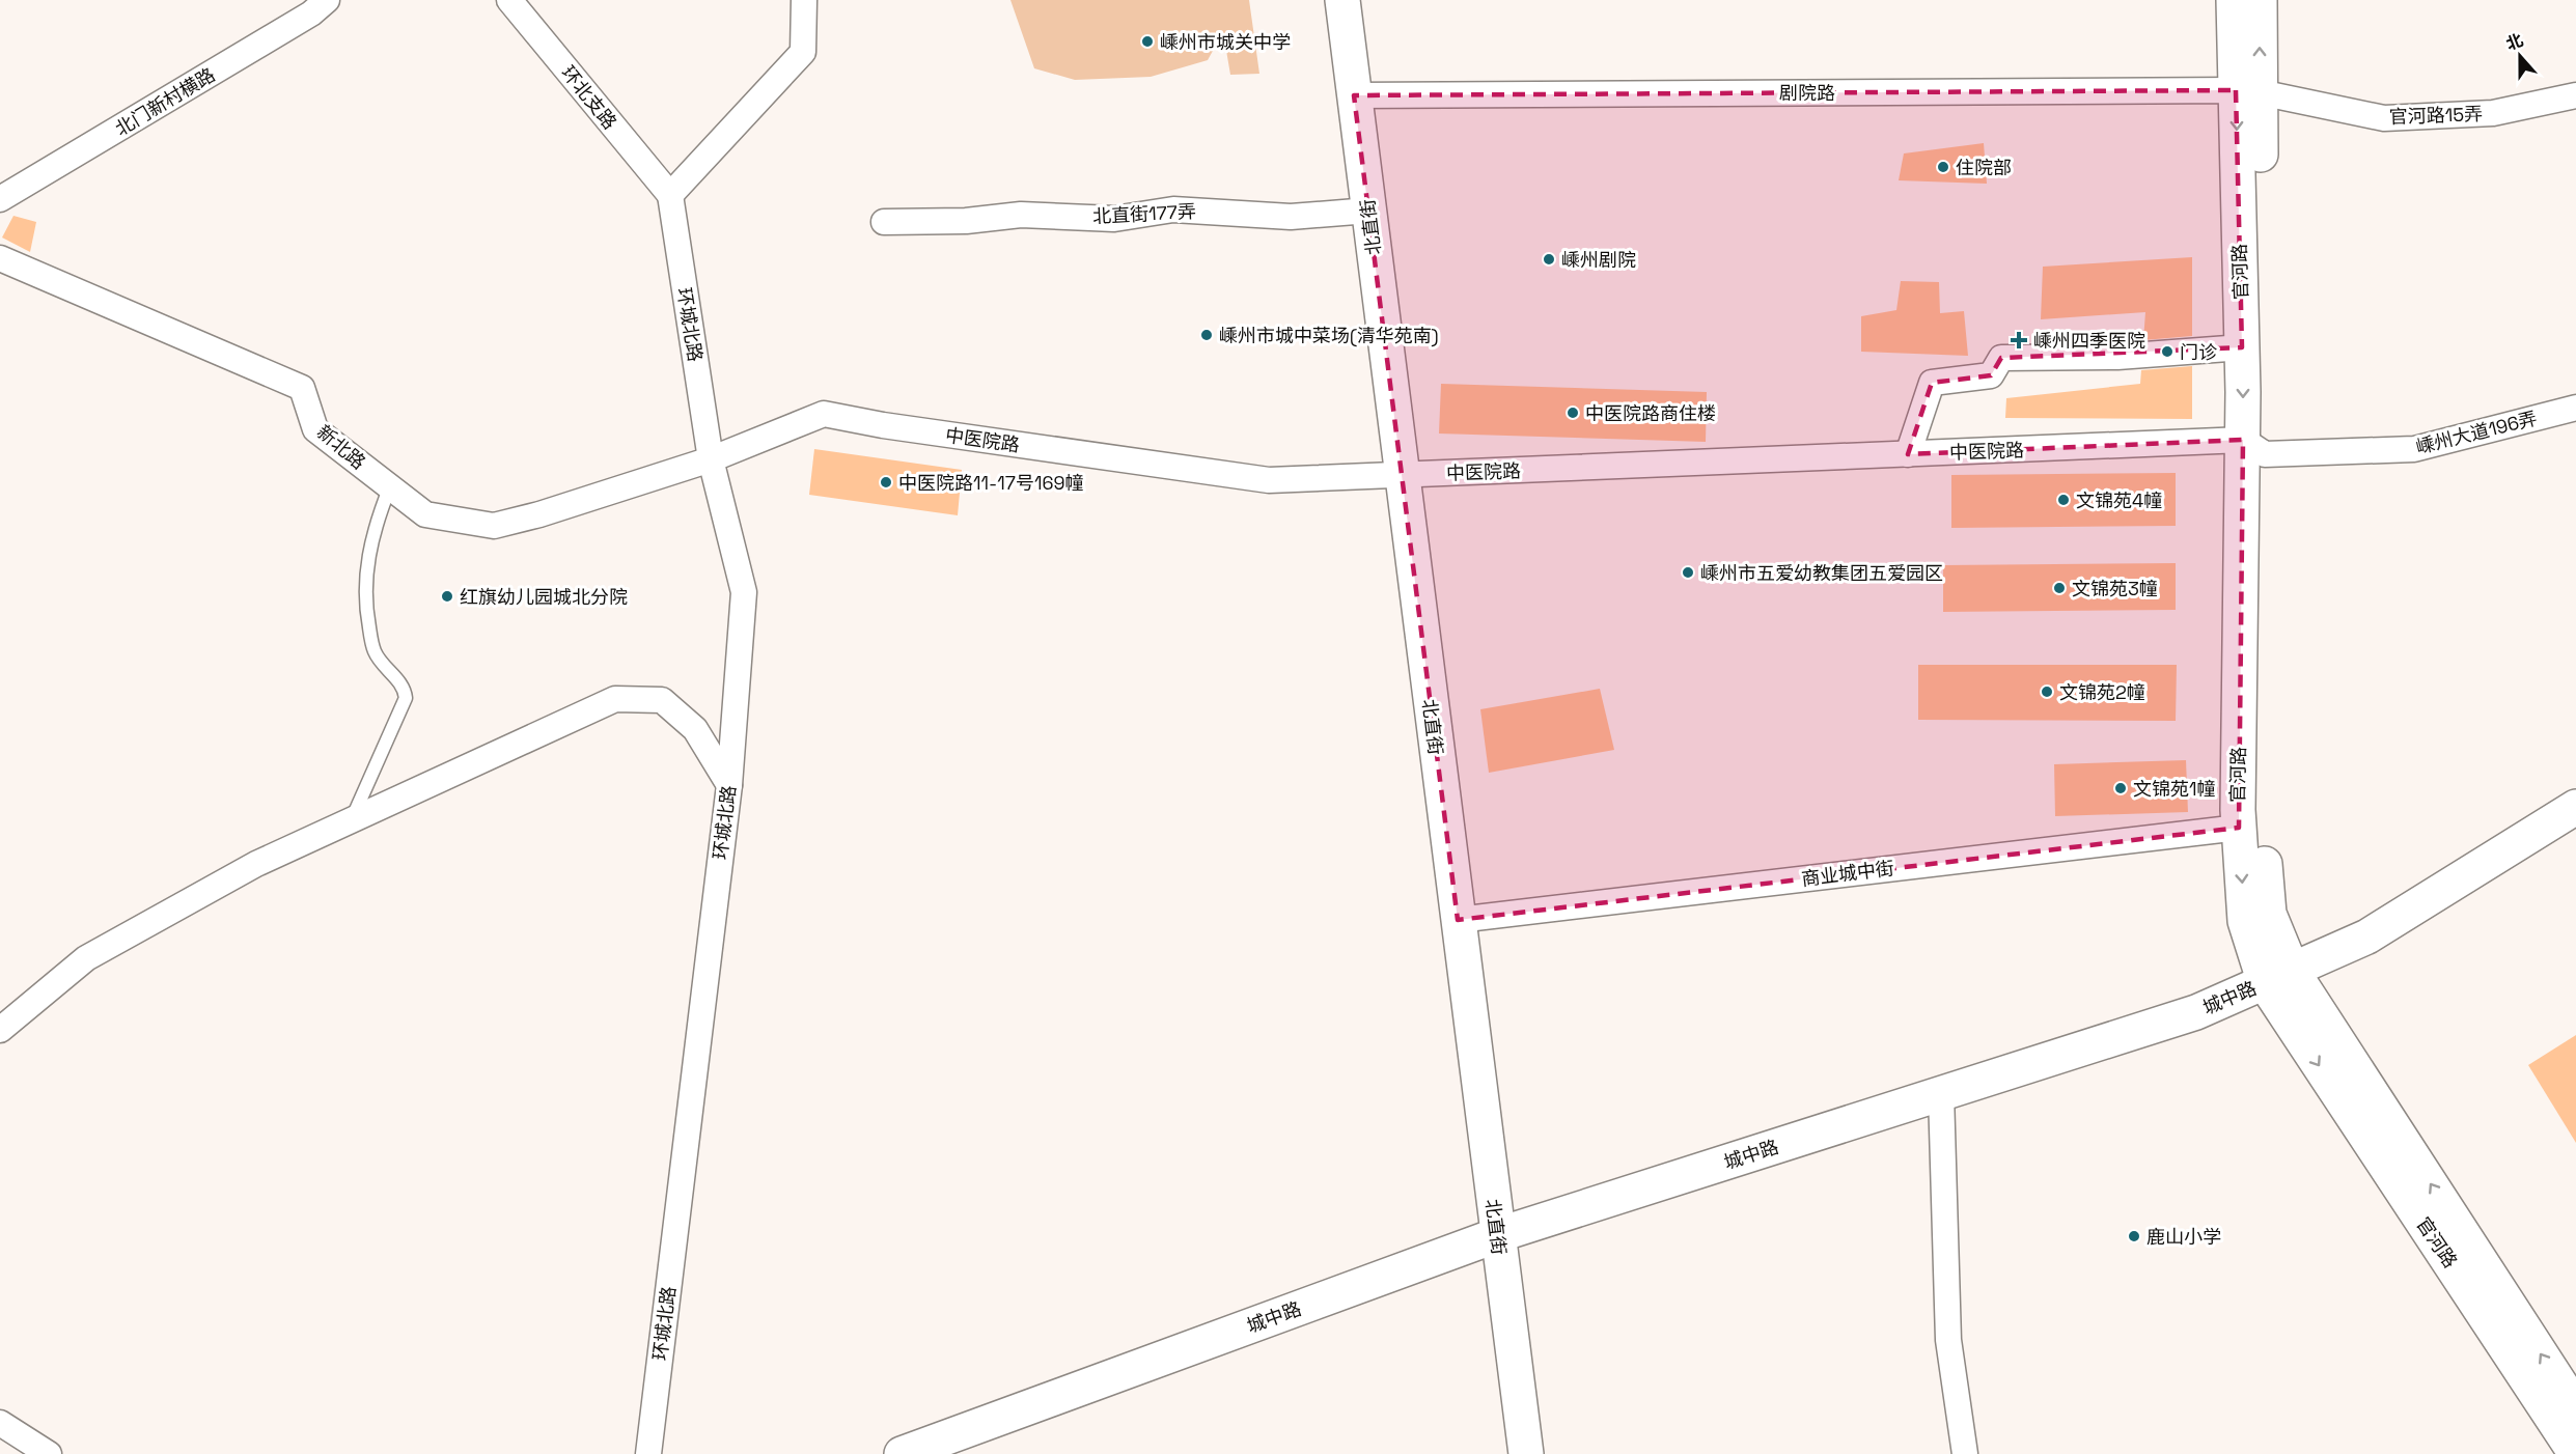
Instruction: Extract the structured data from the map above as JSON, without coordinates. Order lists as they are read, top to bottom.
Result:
{
  "streets": {
    "main road": ["北直街", "官河路", "城中路"],
    "street": [
      "剧院路",
      "环北支路",
      "北门新村横路",
      "官河路15弄",
      "北直街177弄",
      "环城北路",
      "嵊州大道196弄",
      "中医院路",
      "新北路",
      "商业城中街"
    ]
  },
  "crossings": [
    ["剧院路", "官河路15弄"],
    ["剧院路", "北直街"],
    ["剧院路", "官河路"],
    ["环北支路", "环城北路"],
    ["官河路15弄", "官河路"],
    ["北直街177弄", "北直街"],
    ["北直街", "中医院路"],
    ["北直街", "商业城中街"],
    ["北直街", "城中路"],
    ["官河路", "嵊州大道196弄"],
    ["官河路", "中医院路"],
    ["官河路", "商业城中街"],
    ["官河路", "城中路"],
    ["环城北路", "中医院路"],
    ["环城北路", "新北路"],
    ["嵊州大道196弄", "中医院路"],
    ["中医院路", "新北路"]
  ],
  "places": {
    "other": [
      "嵊州市城关中学",
      "住院部",
      "嵊州剧院",
      "嵊州市城中菜场(清华苑南)",
      "门诊",
      "中医院路商住楼",
      "中医院路11-17号169幢",
      "文锦苑4幢",
      "嵊州市五爱幼教集团五爱园区",
      "文锦苑3幢",
      "红旗幼儿园城北分院",
      "文锦苑2幢",
      "文锦苑1幢",
      "鹿山小学"
    ],
    "health": ["嵊州四季医院"]
  },
  "north": "top"
}
